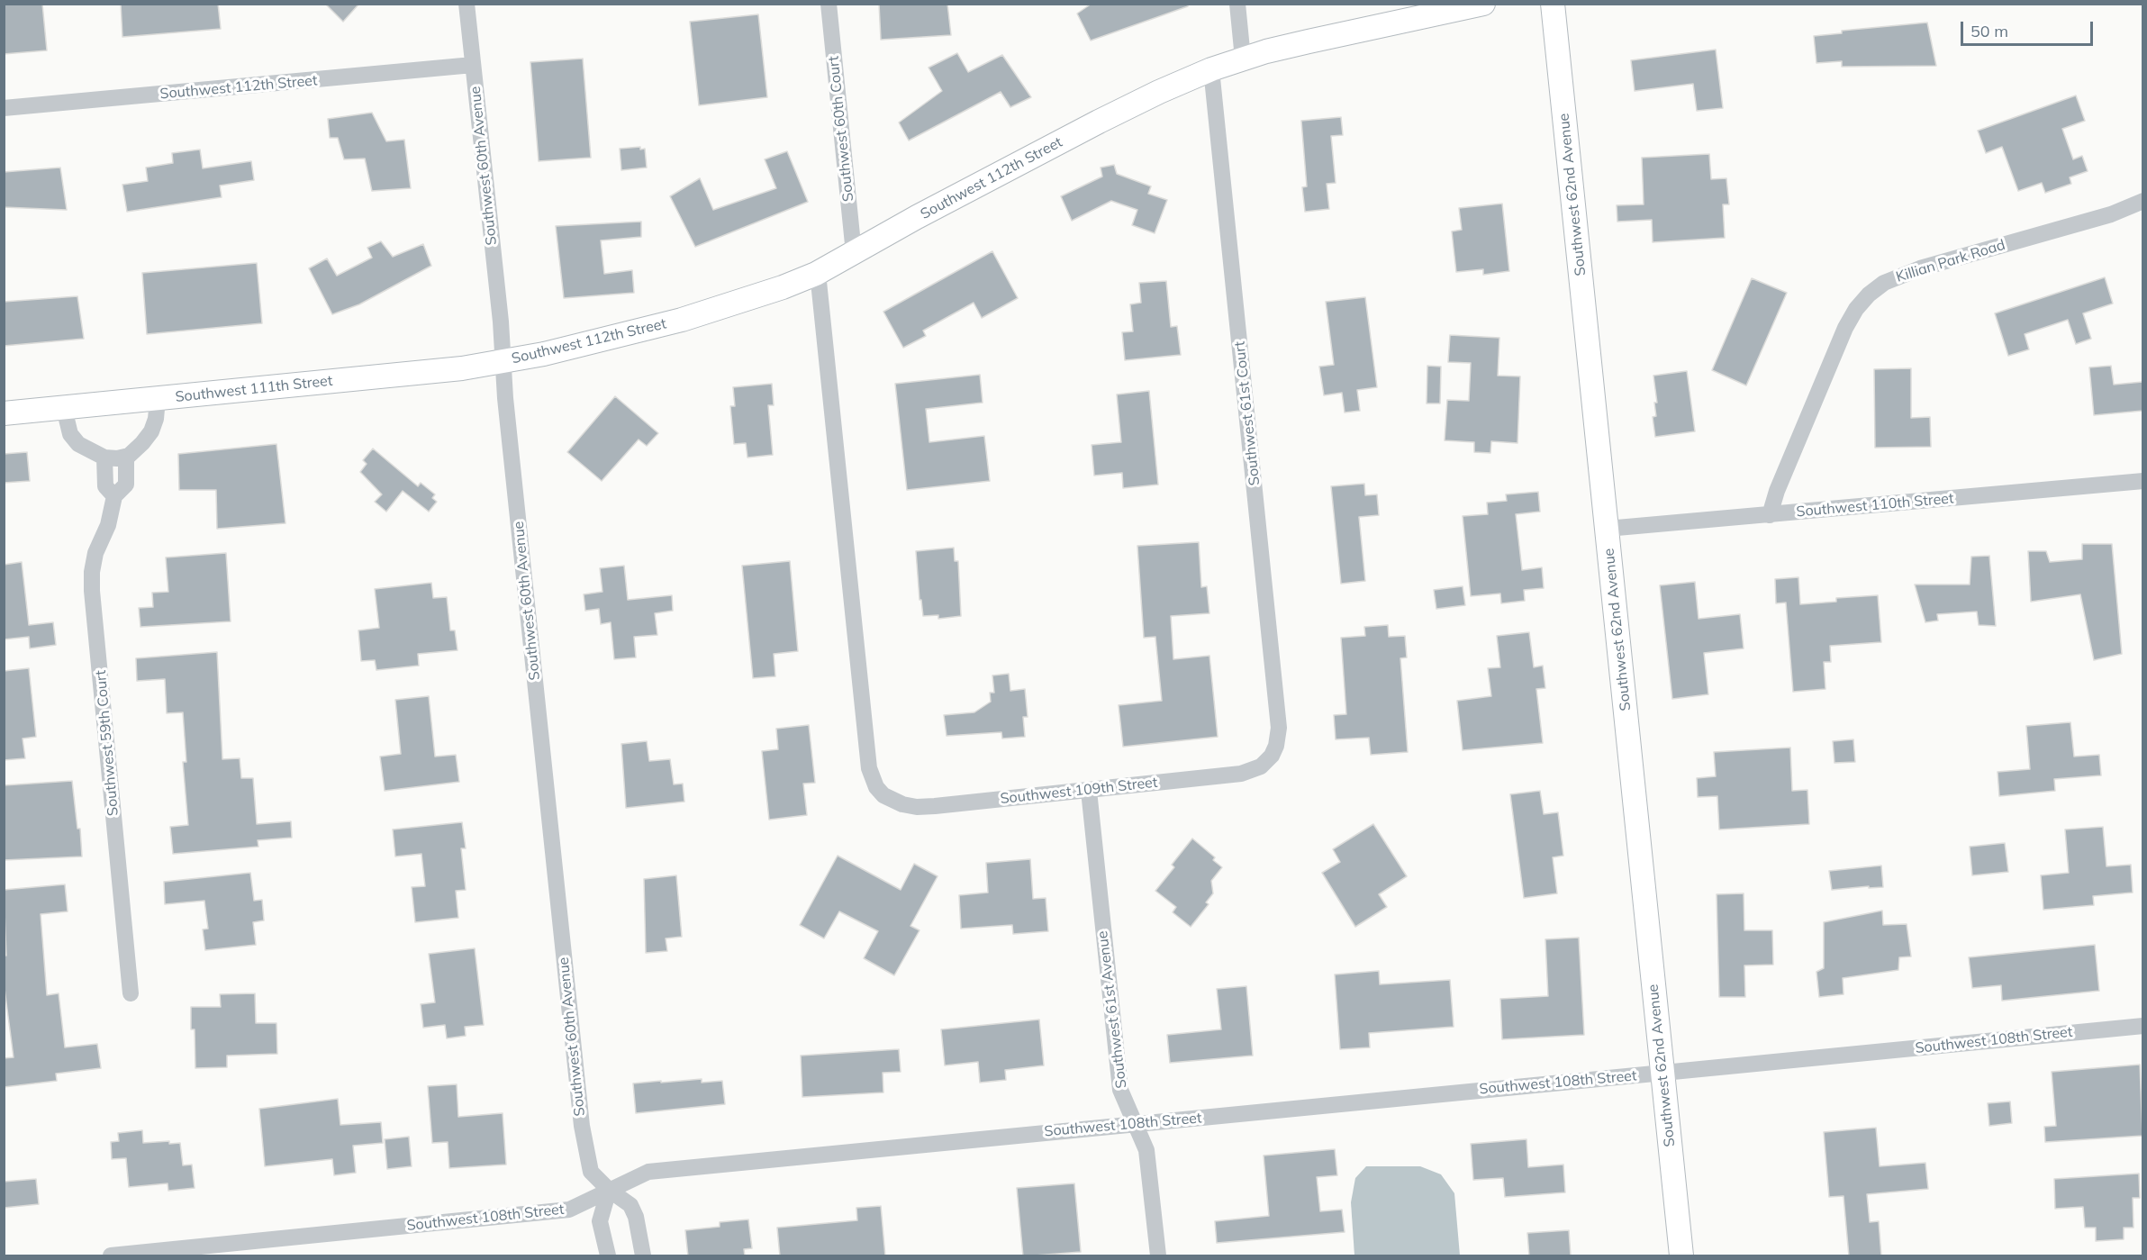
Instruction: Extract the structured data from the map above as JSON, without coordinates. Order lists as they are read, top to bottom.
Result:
{
  "streets": {
    "main road": ["Southwest 112th Street", "Southwest 62nd Avenue", "Southwest 111th Street"],
    "street": [
      "Southwest 60th Court",
      "Southwest 60th Avenue",
      "Killian Park Road",
      "Southwest 61st Court",
      "Southwest 110th Street",
      "Southwest 59th Court",
      "Southwest 109th Street",
      "Southwest 61st Avenue",
      "Southwest 108th Street"
    ]
  },
  "crossings": [
    ["Southwest 112th Street", "Southwest 60th Court"],
    ["Southwest 112th Street", "Southwest 60th Avenue"],
    ["Southwest 112th Street", "Southwest 111th Street"],
    ["Southwest 112th Street", "Southwest 61st Court"],
    ["Southwest 112th Street", "Southwest 109th Street"],
    ["Southwest 60th Avenue", "Southwest 111th Street"],
    ["Southwest 60th Avenue", "Southwest 108th Street"],
    ["Southwest 62nd Avenue", "Southwest 110th Street"],
    ["Southwest 62nd Avenue", "Southwest 108th Street"],
    ["Killian Park Road", "Southwest 110th Street"],
    ["Southwest 61st Court", "Southwest 109th Street"],
    ["Southwest 109th Street", "Southwest 61st Avenue"],
    ["Southwest 61st Avenue", "Southwest 108th Street"]
  ],
  "scale_bar": "50 m"
}
